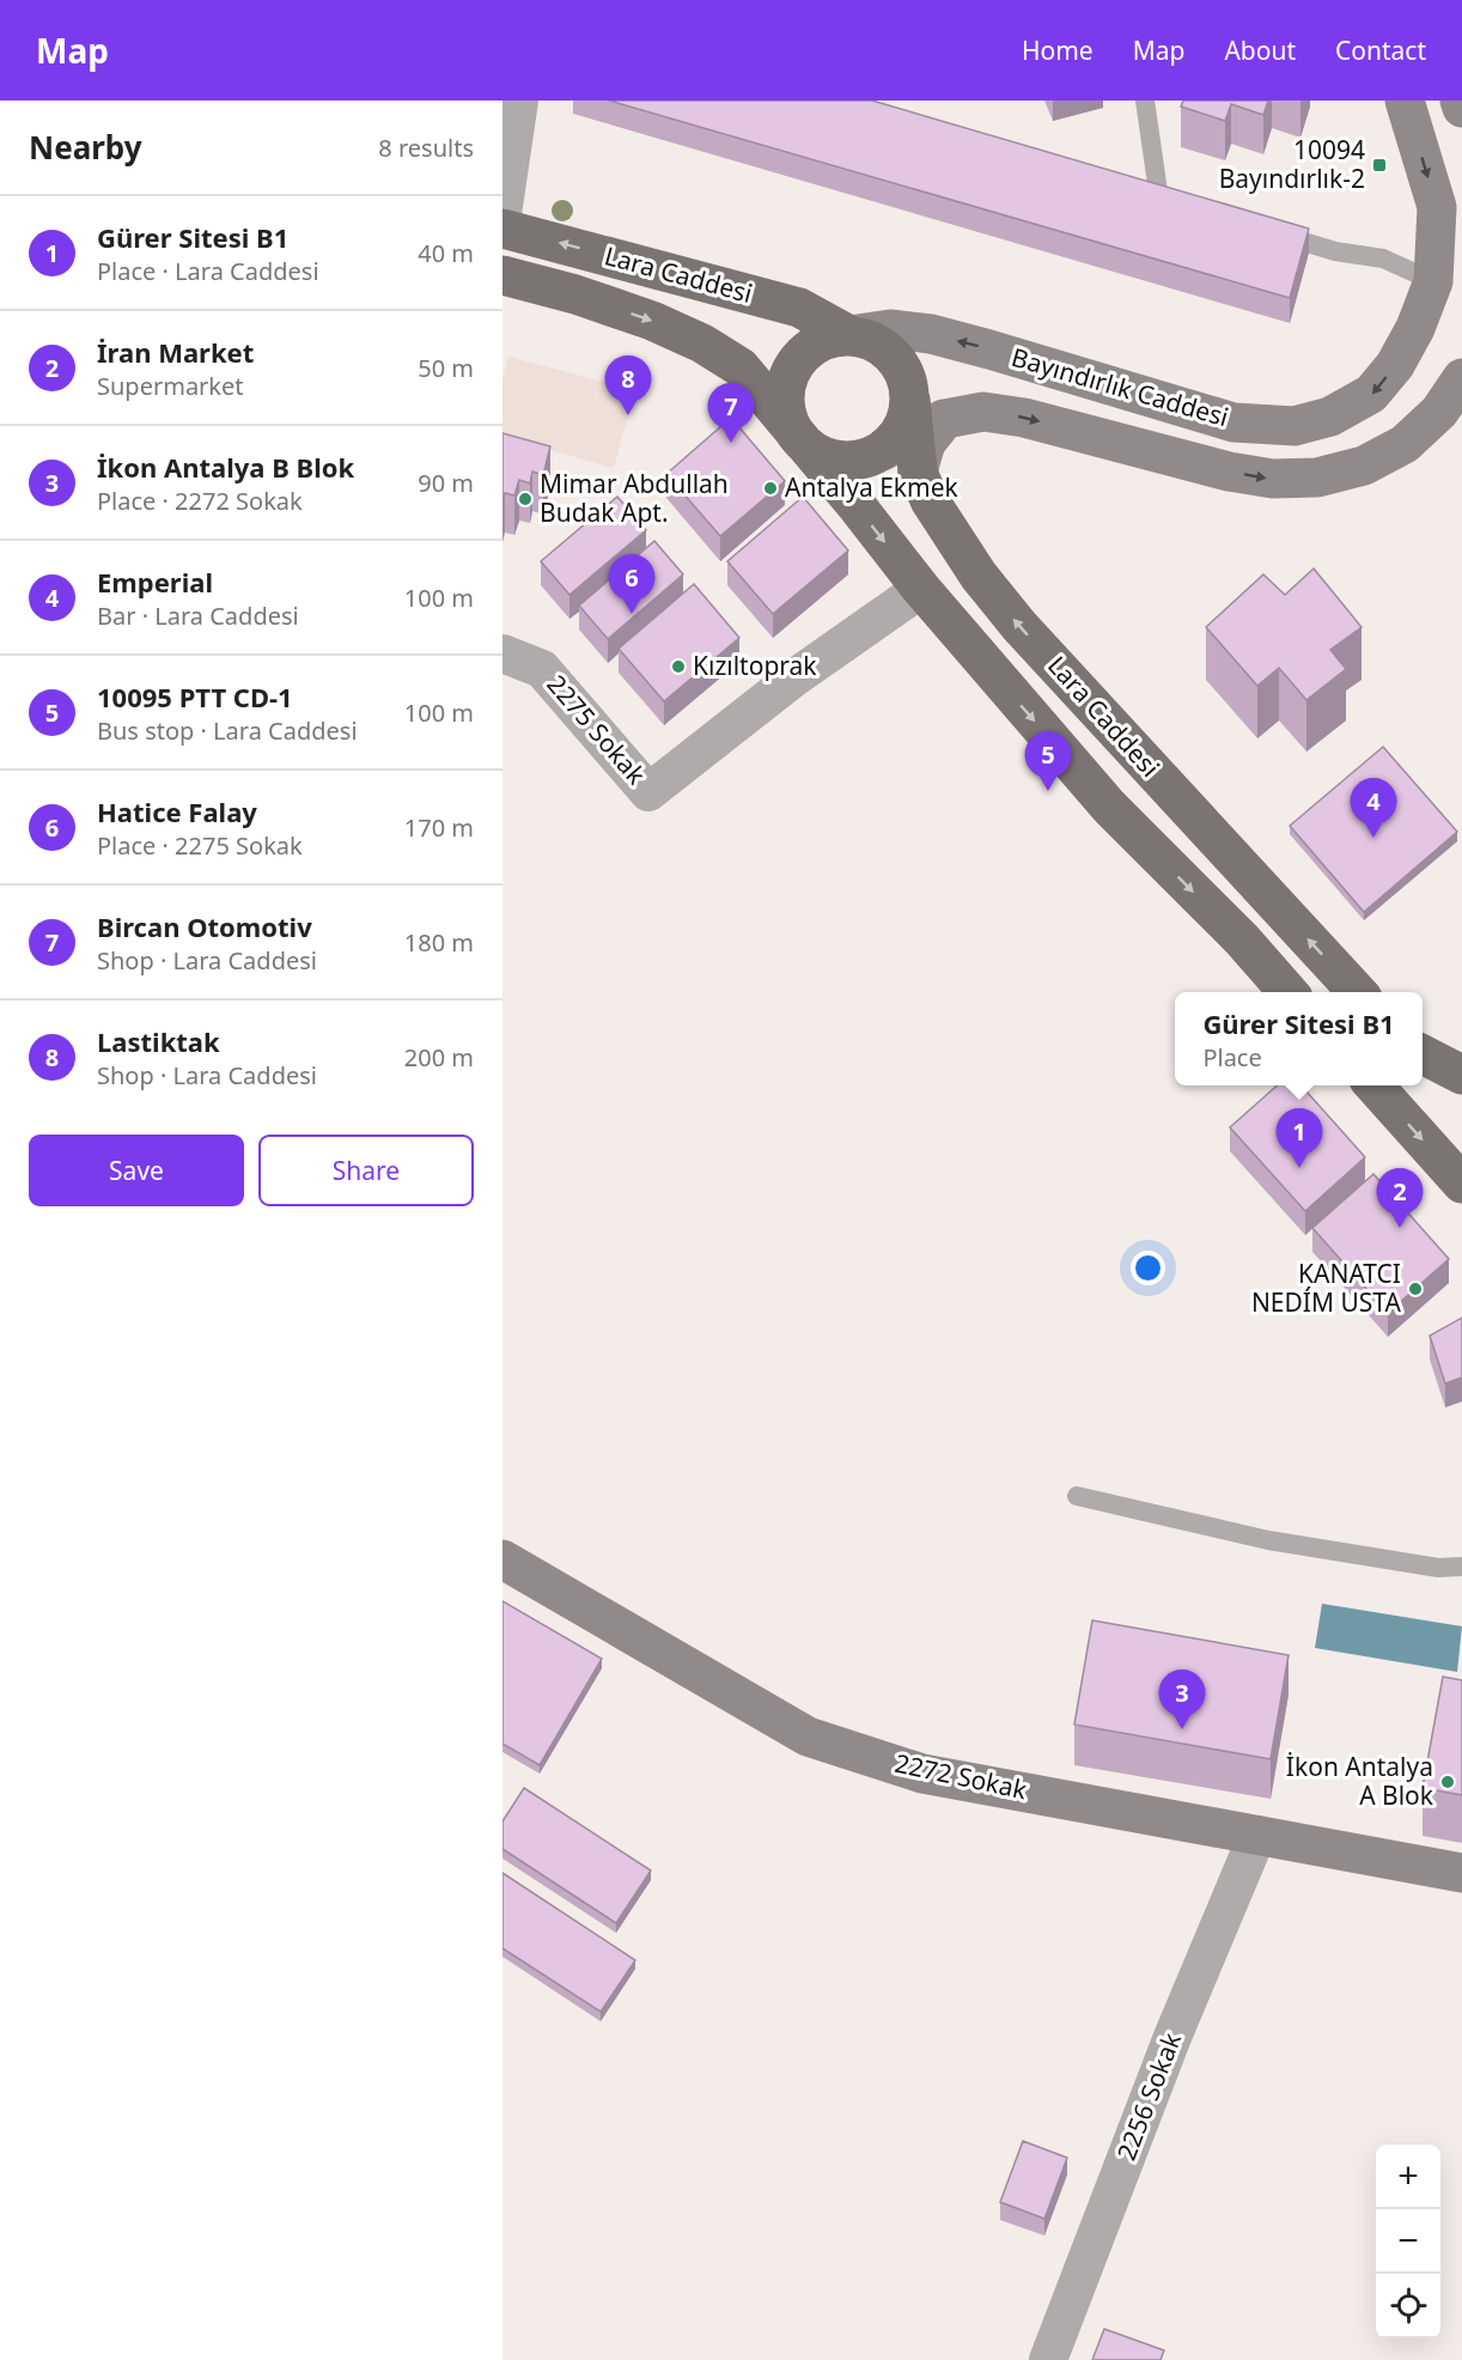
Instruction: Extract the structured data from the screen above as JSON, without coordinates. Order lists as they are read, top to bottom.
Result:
{
  "streets": {
    "main road": ["Lara Caddesi"],
    "street": [
      "Bayındırlık Caddesi",
      "2275 Sokak",
      "2272 Sokak",
      "2256 Sokak"
    ]
  },
  "crossings": [
    ["Lara Caddesi", "Bayındırlık Caddesi"],
    ["2272 Sokak", "2256 Sokak"]
  ],
  "places": {
    "transit": ["10094 Bayındırlık-2"],
    "other": [
      "Antalya Ekmek",
      "Mimar Abdullah Budak Apt.",
      "Kızıltoprak",
      "KANATCI NEDÍM USTA",
      "İkon Antalya A Blok"
    ]
  },
  "page": {
    "header": "Map",
    "nav": [
      "Home",
      "Map",
      "About",
      "Contact"
    ],
    "heading": ["Nearby", "8 results"],
    "list": [
      {
        "mark": "1",
        "name": "Gürer Sitesi B1",
        "note": "Place · Lara Caddesi",
        "value": "40 m"
      },
      {
        "mark": "2",
        "name": "İran Market",
        "note": "Supermarket",
        "value": "50 m"
      },
      {
        "mark": "3",
        "name": "İkon Antalya B Blok",
        "note": "Place · 2272 Sokak",
        "value": "90 m"
      },
      {
        "mark": "4",
        "name": "Emperial",
        "note": "Bar · Lara Caddesi",
        "value": "100 m"
      },
      {
        "mark": "5",
        "name": "10095 PTT CD-1",
        "note": "Bus stop · Lara Caddesi",
        "value": "100 m"
      },
      {
        "mark": "6",
        "name": "Hatice Falay",
        "note": "Place · 2275 Sokak",
        "value": "170 m"
      },
      {
        "mark": "7",
        "name": "Bircan Otomotiv",
        "note": "Shop · Lara Caddesi",
        "value": "180 m"
      },
      {
        "mark": "8",
        "name": "Lastiktak",
        "note": "Shop · Lara Caddesi",
        "value": "200 m"
      }
    ],
    "pins": [
      "8",
      "7",
      "6",
      "5",
      "4",
      "1",
      "2",
      "3"
    ],
    "popup": ["Gürer Sitesi B1", "Place"],
    "buttons": ["Save", "Share"],
    "map_buttons": ["+", "−"]
  }
}
